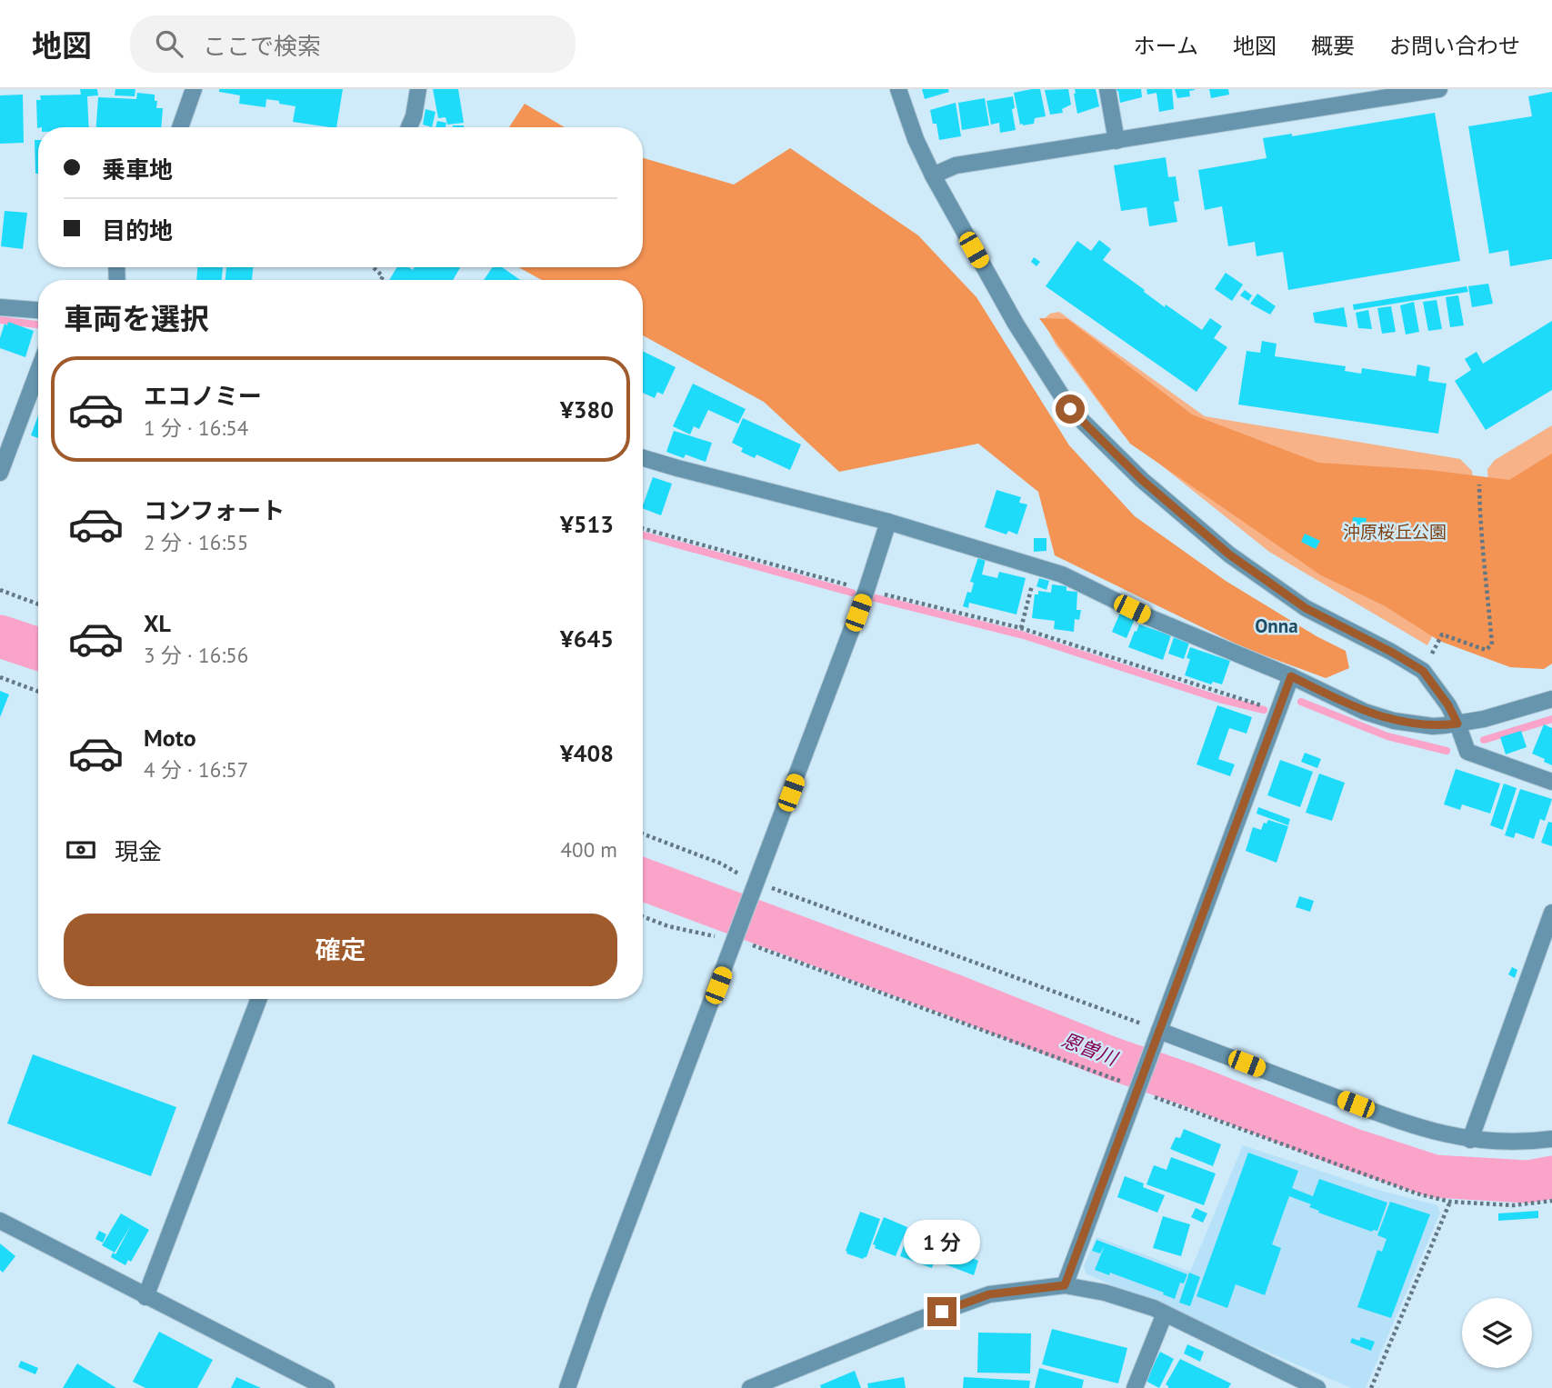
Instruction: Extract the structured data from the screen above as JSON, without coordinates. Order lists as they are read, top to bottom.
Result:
{
  "districts": ["Onna"],
  "water": ["恩曽川"],
  "parks": ["沖原桜丘公園"],
  "page": {
    "header": "地図",
    "search": "ここで検索",
    "nav": [
      "ホーム",
      "地図",
      "概要",
      "お問い合わせ"
    ],
    "banner": ["乗車地", "目的地"],
    "heading": "車両を選択",
    "list": [
      {
        "name": "エコノミー",
        "note": "1 分 · 16:54",
        "value": "¥380"
      },
      {
        "name": "コンフォート",
        "note": "2 分 · 16:55",
        "value": "¥513"
      },
      {
        "name": "XL",
        "note": "3 分 · 16:56",
        "value": "¥645"
      },
      {
        "name": "Moto",
        "note": "4 分 · 16:57",
        "value": "¥408"
      }
    ],
    "pay": ["現金", "400 m"],
    "buttons": "確定",
    "bubble": "1 分"
  }
}
